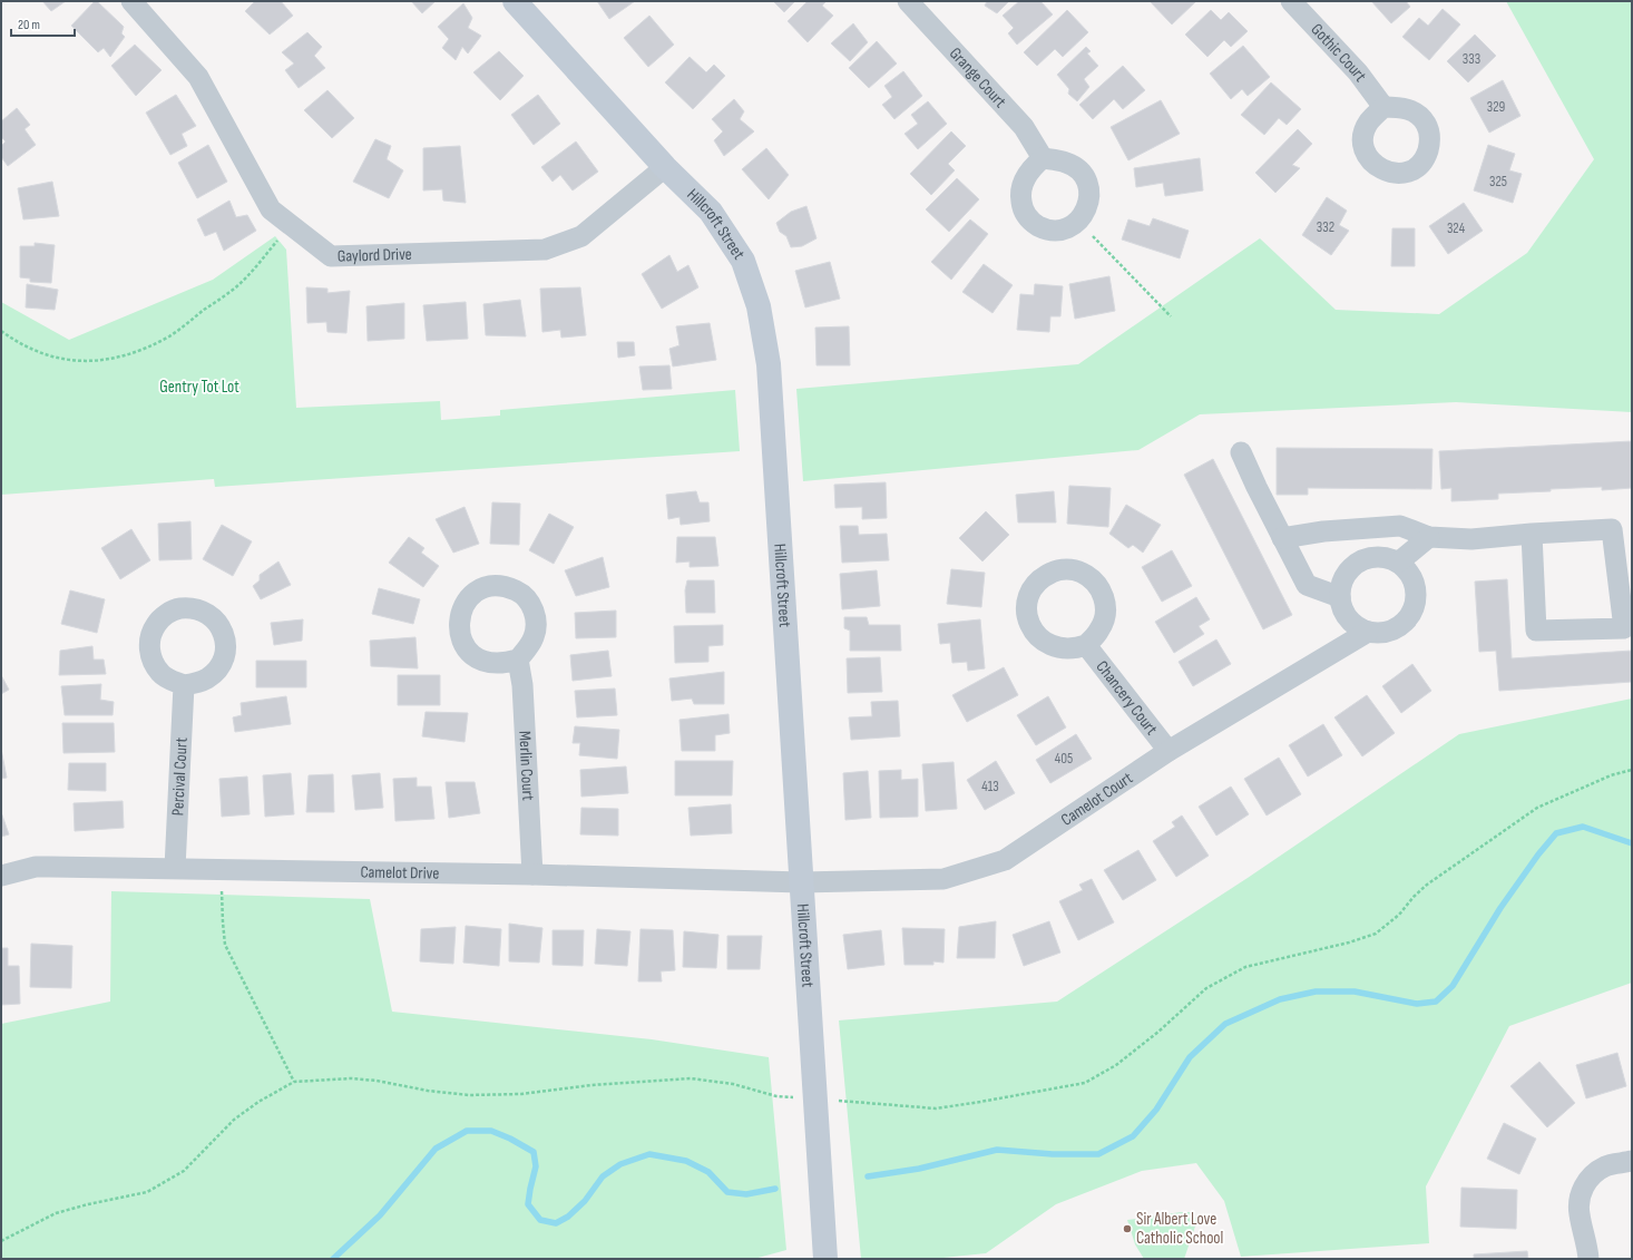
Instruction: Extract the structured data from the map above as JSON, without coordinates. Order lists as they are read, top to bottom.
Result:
{
  "streets": {
    "street": [
      "Gothic Court",
      "Grange Court",
      "Hillcroft Street",
      "Gaylord Drive",
      "Chancery Court",
      "Merlin Court",
      "Percival Court",
      "Camelot Court",
      "Camelot Drive"
    ]
  },
  "crossings": [
    ["Hillcroft Street", "Gaylord Drive"],
    ["Hillcroft Street", "Camelot Court"],
    ["Hillcroft Street", "Camelot Drive"],
    ["Chancery Court", "Camelot Court"],
    ["Merlin Court", "Camelot Drive"],
    ["Percival Court", "Camelot Drive"],
    ["Camelot Court", "Camelot Drive"]
  ],
  "parks": ["Gentry Tot Lot"],
  "places": ["Sir Albert Love Catholic School"],
  "house_numbers": [
    "333",
    "329",
    "325",
    "332",
    "324",
    "405",
    "413"
  ],
  "scale_bar": "20 m"
}
